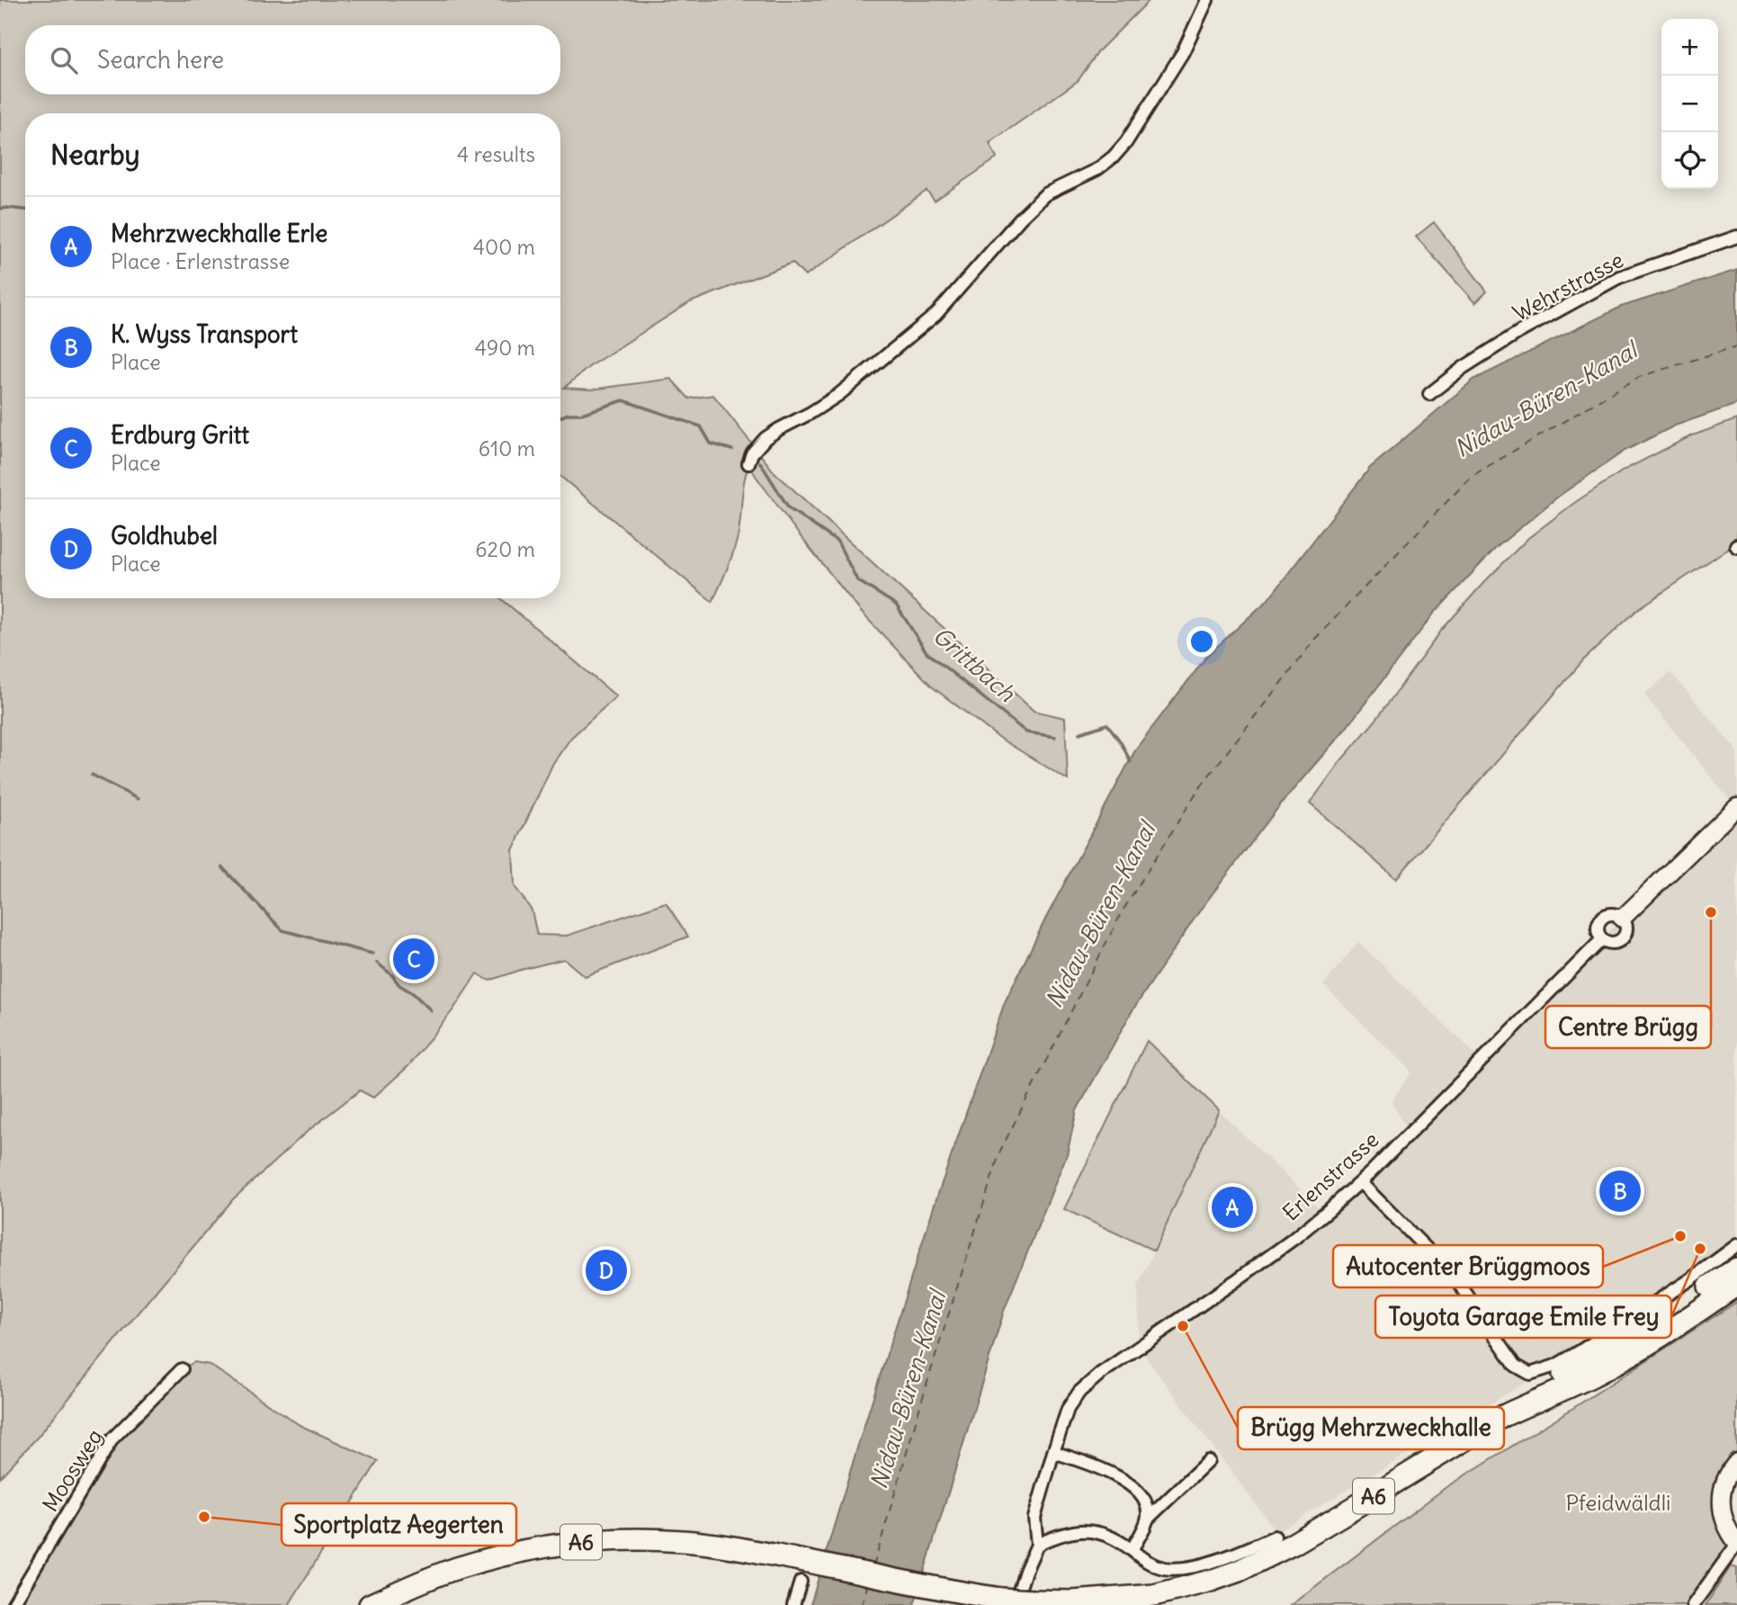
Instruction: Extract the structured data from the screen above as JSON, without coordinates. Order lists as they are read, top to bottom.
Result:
{
  "streets": {
    "highway": ["A6"],
    "street": ["Wehrstrasse", "Erlenstrasse", "Moosweg"]
  },
  "crossings": [
    ["Erlenstrasse", "A6"]
  ],
  "water": ["Nidau-Büren-Kanal", "Grittbach"],
  "parks": ["Pfeidwäldli"],
  "places": [
    "Centre Brügg",
    "Autocenter Brüggmoos",
    "Toyota Garage Emile Frey",
    "Brügg Mehrzweckhalle",
    "Sportplatz Aegerten"
  ],
  "page": {
    "map_buttons": ["+", "−"],
    "search": "Search here",
    "heading": ["Nearby", "4 results"],
    "list": [
      {
        "mark": "A",
        "name": "Mehrzweckhalle Erle",
        "note": "Place · Erlenstrasse",
        "value": "400 m"
      },
      {
        "mark": "B",
        "name": "K. Wyss Transport",
        "note": "Place",
        "value": "490 m"
      },
      {
        "mark": "C",
        "name": "Erdburg Gritt",
        "note": "Place",
        "value": "610 m"
      },
      {
        "mark": "D",
        "name": "Goldhubel",
        "note": "Place",
        "value": "620 m"
      }
    ],
    "pins": [
      "C",
      "B",
      "A",
      "D"
    ]
  }
}
